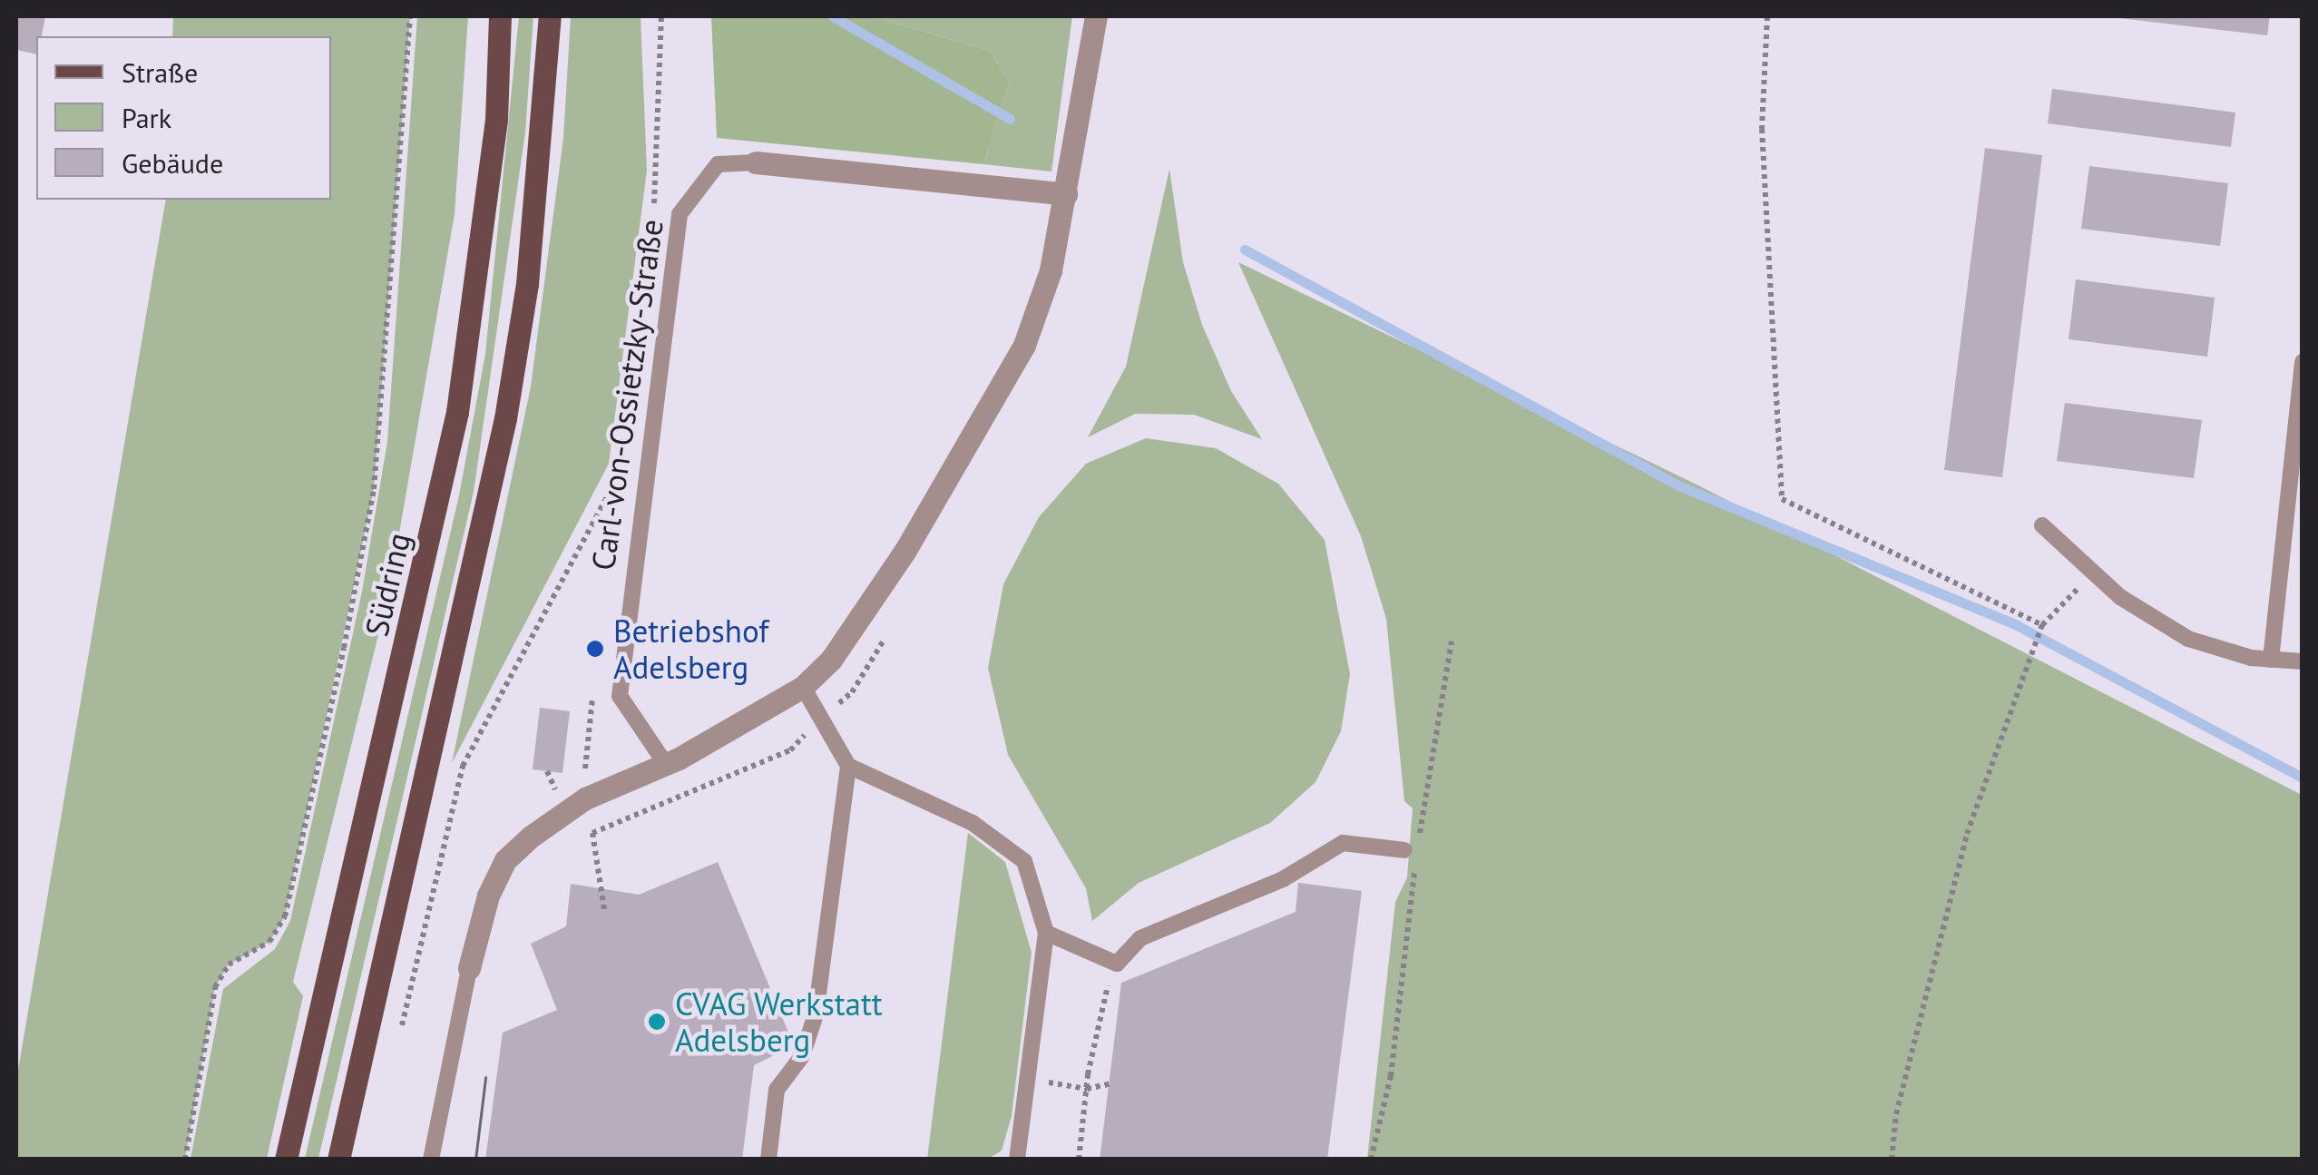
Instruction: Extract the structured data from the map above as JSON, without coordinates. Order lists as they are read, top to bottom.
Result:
{
  "streets": {
    "main road": ["Südring"],
    "street": ["Carl-von-Ossietzky-Straße"]
  },
  "places": ["Betriebshof Adelsberg", "CVAG Werkstatt Adelsberg"],
  "legend": ["Straße", "Park", "Gebäude"]
}
